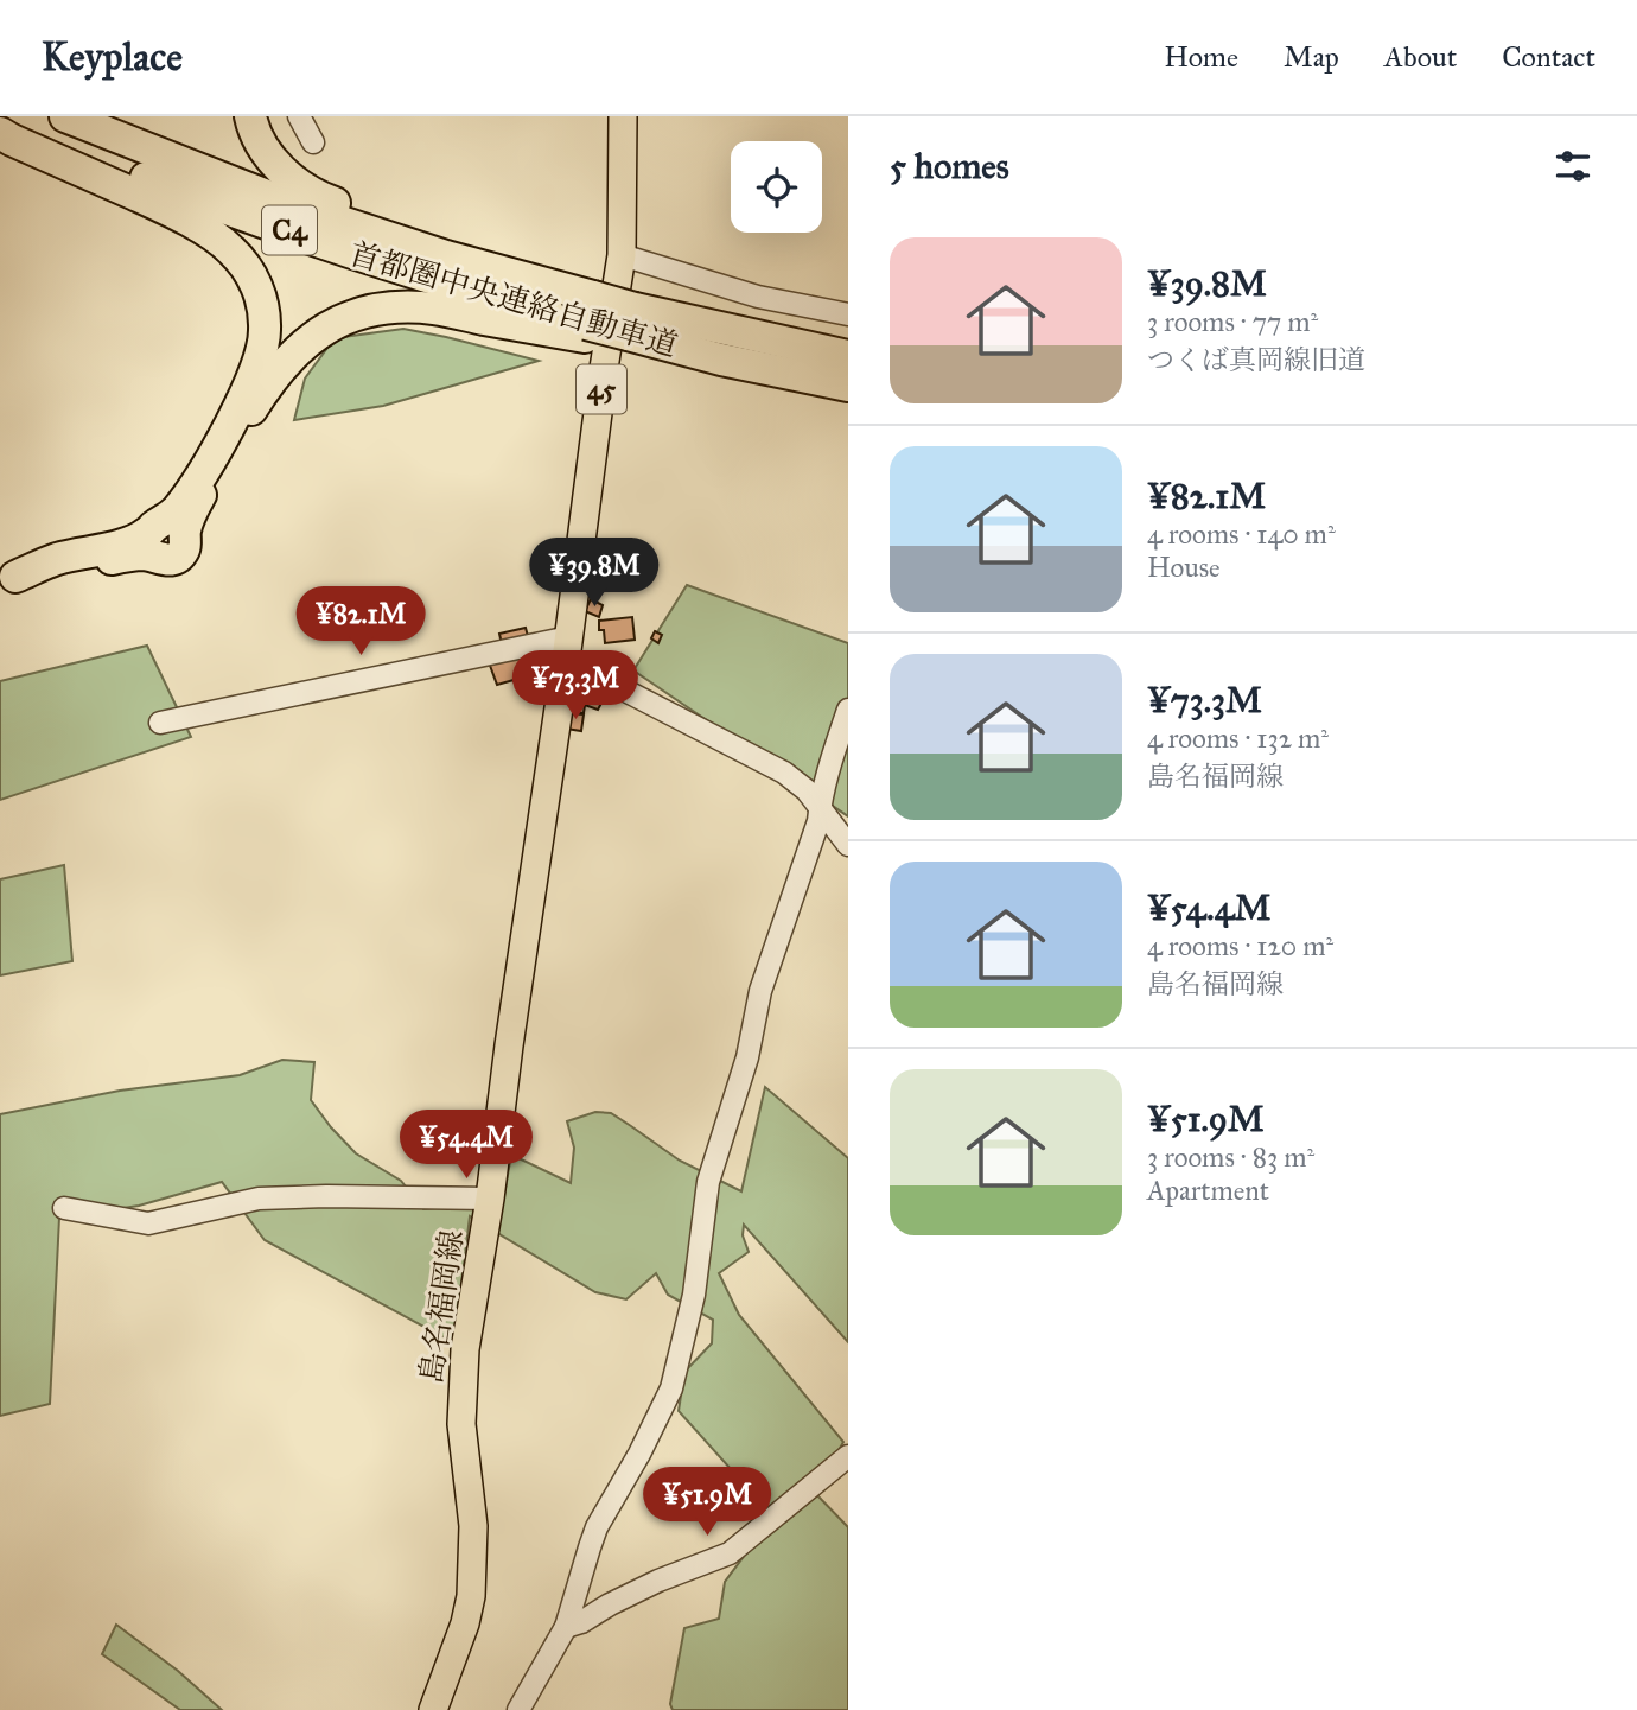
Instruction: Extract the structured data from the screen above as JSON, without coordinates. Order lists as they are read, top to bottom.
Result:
{
  "streets": {
    "highway": ["C4", "首都圏中央連絡自動車道"],
    "main road": ["45", "島名福岡線"]
  },
  "crossings": [
    ["45", "島名福岡線"]
  ],
  "page": {
    "header": "Keyplace",
    "nav": [
      "Home",
      "Map",
      "About",
      "Contact"
    ],
    "heading": "5 homes",
    "list": [
      {
        "name": "¥39.8M",
        "note": "3 rooms · 77 m² · つくば真岡線旧道"
      },
      {
        "name": "¥82.1M",
        "note": "4 rooms · 140 m² · House"
      },
      {
        "name": "¥73.3M",
        "note": "4 rooms · 132 m² · 島名福岡線"
      },
      {
        "name": "¥54.4M",
        "note": "4 rooms · 120 m² · 島名福岡線"
      },
      {
        "name": "¥51.9M",
        "note": "3 rooms · 83 m² · Apartment"
      }
    ],
    "price": [
      "¥39.8M",
      "¥82.1M",
      "¥73.3M",
      "¥54.4M",
      "¥51.9M"
    ]
  }
}
